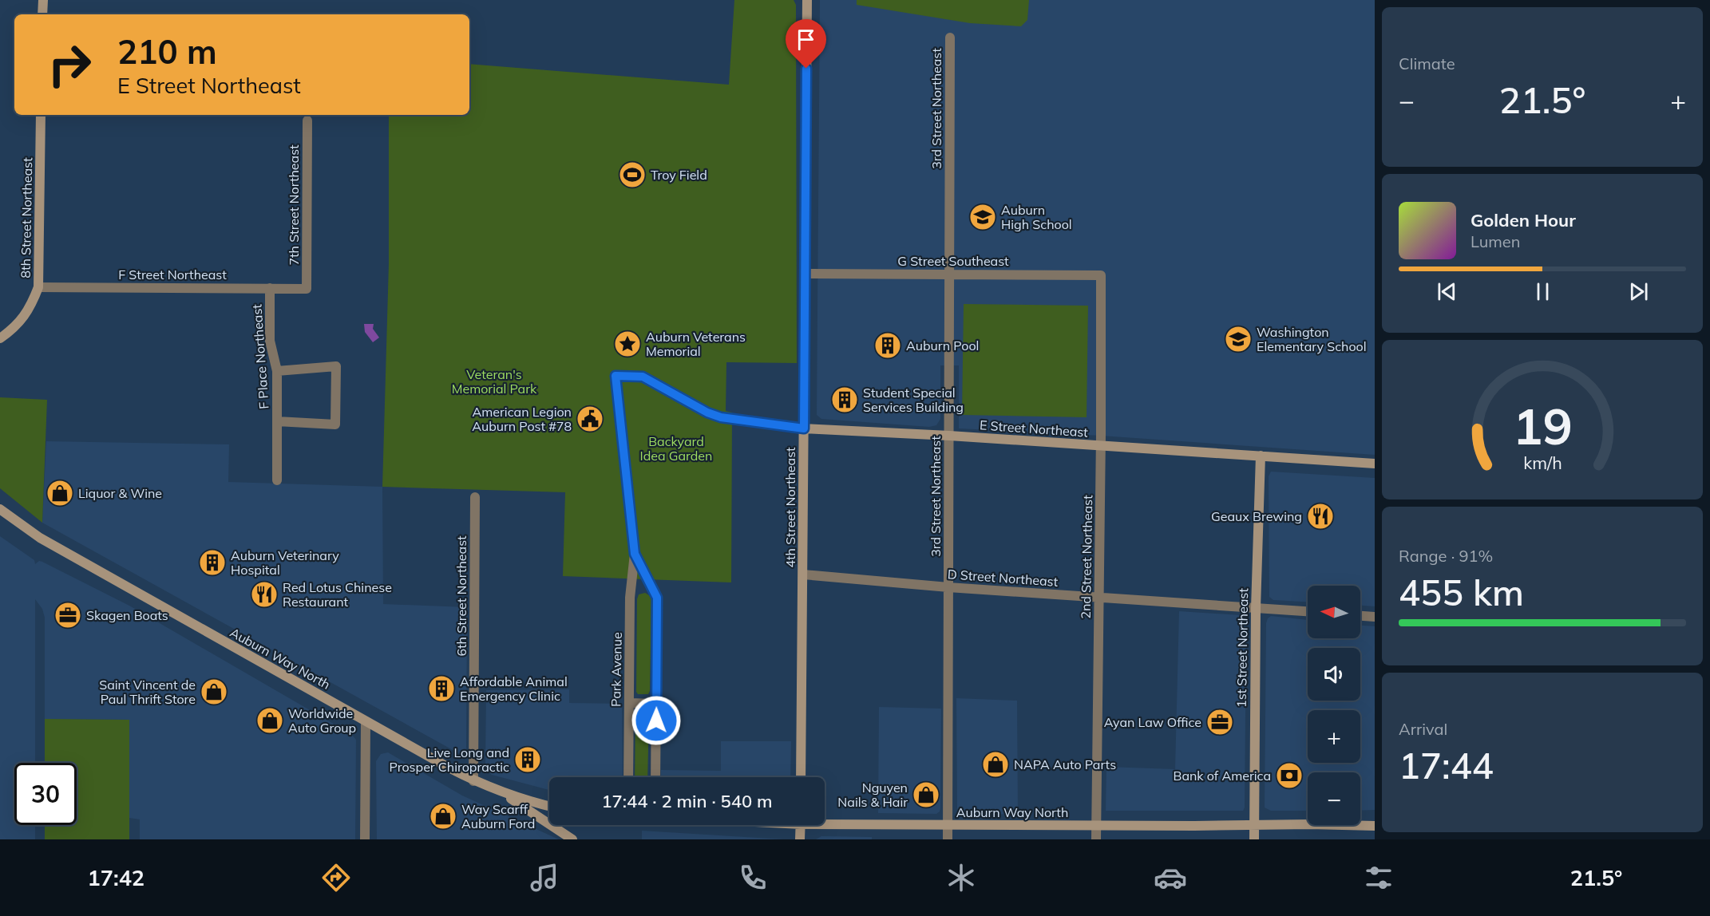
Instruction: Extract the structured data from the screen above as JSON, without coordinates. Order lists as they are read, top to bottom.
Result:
{
  "streets": {
    "street": [
      "3rd Street Northeast",
      "7th Street Northeast",
      "8th Street Northeast",
      "G Street Southeast",
      "F Street Northeast",
      "F Place Northeast",
      "E Street Northeast",
      "4th Street Northeast",
      "2nd Street Northeast",
      "D Street Northeast",
      "6th Street Northeast",
      "1st Street Northeast",
      "Auburn Way North",
      "Park Avenue"
    ]
  },
  "crossings": [
    ["3rd Street Northeast", "G Street Southeast"],
    ["3rd Street Northeast", "E Street Northeast"],
    ["3rd Street Northeast", "D Street Northeast"],
    ["3rd Street Northeast", "Auburn Way North"],
    ["7th Street Northeast", "F Street Northeast"],
    ["8th Street Northeast", "F Street Northeast"],
    ["G Street Southeast", "4th Street Northeast"],
    ["G Street Southeast", "2nd Street Northeast"],
    ["F Street Northeast", "F Place Northeast"],
    ["E Street Northeast", "4th Street Northeast"],
    ["E Street Northeast", "2nd Street Northeast"],
    ["E Street Northeast", "1st Street Northeast"],
    ["E Street Northeast", "Park Avenue"],
    ["4th Street Northeast", "D Street Northeast"],
    ["2nd Street Northeast", "D Street Northeast"],
    ["2nd Street Northeast", "Auburn Way North"],
    ["D Street Northeast", "1st Street Northeast"],
    ["6th Street Northeast", "Auburn Way North"],
    ["1st Street Northeast", "Auburn Way North"]
  ],
  "parks": ["Veteran's Memorial Park", "Backyard Idea Garden"],
  "places": {
    "sports": ["Troy Field"],
    "school or university": ["Auburn High School", "Washington Elementary School"],
    "place": ["Auburn Veterans Memorial"],
    "building": [
      "Auburn Pool",
      "Student Special Services Building",
      "Auburn Veterinary Hospital",
      "Affordable Animal Emergency Clinic",
      "Live Long and Prosper Chiropractic"
    ],
    "public building": ["American Legion Auburn Post #78"],
    "shop": [
      "Liquor & Wine",
      "Saint Vincent de Paul Thrift Store",
      "Worldwide Auto Group",
      "NAPA Auto Parts",
      "Nguyen Nails & Hair",
      "Way Scarff Auburn Ford"
    ],
    "restaurant": ["Geaux Brewing", "Red Lotus Chinese Restaurant"],
    "office": ["Skagen Boats", "Ayan Law Office"],
    "bank": ["Bank of America"]
  },
  "north": "left",
  "page": {
    "tile": [
      "Climate",
      ["Range · 91%", "455 km"],
      ["Arrival", "17:44"]
    ],
    "turn": ["210 m", "E Street Northeast"],
    "heat": ["−", "21.5°", "+"],
    "song": ["Golden Hour", "Lumen"],
    "map_buttons": ["+", "−"],
    "limit": "30",
    "trip": "17:44 · 2 min · 540 m",
    "tabs": ["17:42", "21.5°"],
    "gauge": ["19", "km/h"]
  }
}
